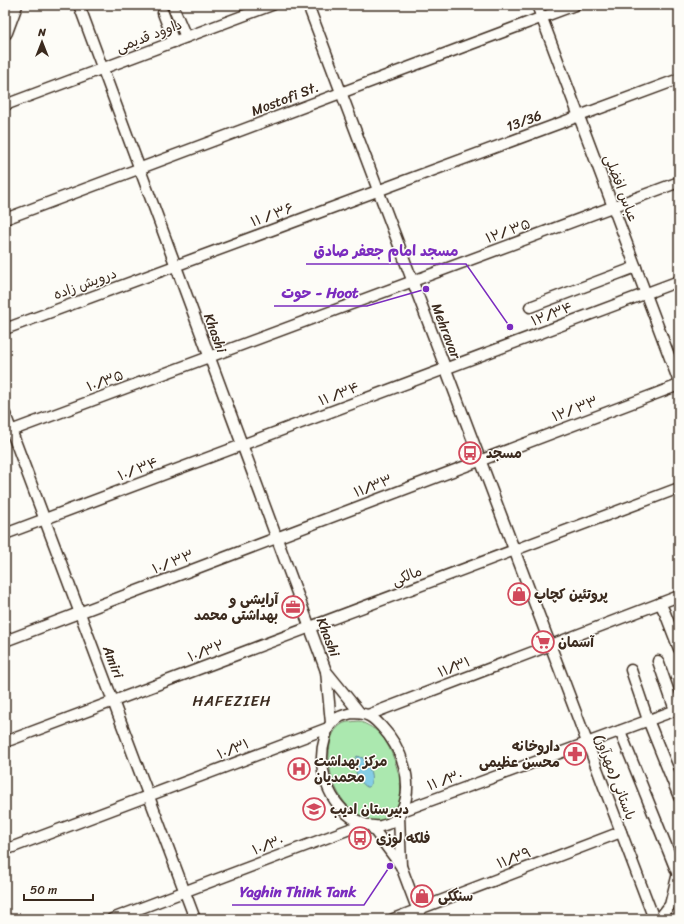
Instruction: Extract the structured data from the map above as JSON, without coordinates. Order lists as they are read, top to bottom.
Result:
{
  "streets": {
    "street": [
      "داوود قدیمی",
      "Mostofi St.",
      "13/36",
      "عباس افضلی",
      "۱۱ / ۳۶",
      "۱۲/ ۳۵",
      "درویش زاده",
      "۱۲/۳۴",
      "Mehravar",
      "Khashi",
      "۱۰/۳۵",
      "۱۱ /۳۴",
      "۱۲/ ۳۳",
      "۱۰/ ۳۴",
      "۱۱/۳۳",
      "۱۰/ ۳۳",
      "مالکی",
      "۱۰/۳۲",
      "Amiri",
      "۱۱/۳۱",
      "۱۰/۳۱",
      "باستانی (مهرآور)",
      "۱۱ /۳۰",
      "۱۰/۳۰",
      "۱۱/۲۹"
    ]
  },
  "crossings": [
    ["داوود قدیمی", "Khashi"],
    ["Mostofi St.", "عباس افضلی"],
    ["Mostofi St.", "Mehravar"],
    ["Mostofi St.", "Khashi"],
    ["13/36", "عباس افضلی"],
    ["13/36", "۱۱ / ۳۶"],
    ["13/36", "Mehravar"],
    ["عباس افضلی", "۱۲/ ۳۵"],
    ["عباس افضلی", "۱۲/۳۴"],
    ["۱۱ / ۳۶", "درویش زاده"],
    ["۱۱ / ۳۶", "Mehravar"],
    ["۱۱ / ۳۶", "Khashi"],
    ["۱۲/ ۳۵", "Mehravar"],
    ["۱۲/ ۳۵", "Khashi"],
    ["۱۲/ ۳۵", "۱۰/۳۵"],
    ["درویش زاده", "Khashi"],
    ["۱۲/۳۴", "Mehravar"],
    ["۱۲/۳۴", "۱۱ /۳۴"],
    ["Mehravar", "۱۱ /۳۴"],
    ["Mehravar", "۱۲/ ۳۳"],
    ["Mehravar", "۱۱/۳۳"],
    ["Mehravar", "مالکی"],
    ["Mehravar", "۱۱/۳۱"],
    ["Mehravar", "باستانی (مهرآور)"],
    ["Khashi", "۱۰/۳۵"],
    ["Khashi", "۱۱ /۳۴"],
    ["Khashi", "۱۰/ ۳۴"],
    ["Khashi", "۱۱/۳۳"],
    ["Khashi", "۱۰/ ۳۳"],
    ["Khashi", "مالکی"],
    ["Khashi", "۱۰/۳۲"],
    ["Khashi", "۱۱/۳۱"],
    ["Khashi", "۱۰/۳۱"],
    ["Khashi", "۱۱ /۳۰"],
    ["Khashi", "۱۰/۳۰"],
    ["۱۰/۳۵", "Amiri"],
    ["۱۱ /۳۴", "۱۰/ ۳۴"],
    ["۱۲/ ۳۳", "۱۱/۳۳"],
    ["۱۰/ ۳۴", "Amiri"],
    ["۱۱/۳۳", "۱۰/ ۳۳"],
    ["۱۰/ ۳۳", "Amiri"],
    ["مالکی", "۱۰/۳۲"],
    ["۱۰/۳۲", "Amiri"],
    ["Amiri", "۱۰/۳۱"],
    ["Amiri", "۱۰/۳۰"],
    ["۱۱/۳۱", "۱۰/۳۱"],
    ["۱۱/۳۱", "باستانی (مهرآور)"],
    ["۱۱/۳۱", "۱۱ /۳۰"],
    ["۱۱/۳۱", "۱۰/۳۰"],
    ["۱۰/۳۱", "۱۱ /۳۰"],
    ["۱۰/۳۱", "۱۰/۳۰"],
    ["باستانی (مهرآور)", "۱۱ /۳۰"],
    ["باستانی (مهرآور)", "۱۱/۲۹"],
    ["۱۱ /۳۰", "۱۰/۳۰"]
  ],
  "districts": ["HAFEZIEH"],
  "places": {
    "other": ["حوت - Hoot", "مسجد امام جعفر صادق", "Yaghin Think Tank"],
    "bus stop": ["مسجد", "فلکه لوزی"],
    "shop": ["پروتئین کچاپ", "سنگکی"],
    "office": ["آرایشی و بهداشتی محمد"],
    "supermarket": ["آسمان"],
    "pharmacy": ["داروخانه محسن عظیمی"],
    "hospital": ["مرکز بهداشت محمدیان"],
    "school or university": ["دبیرستان ادیب"]
  },
  "scale_bar": "50 m",
  "north": "top"
}
